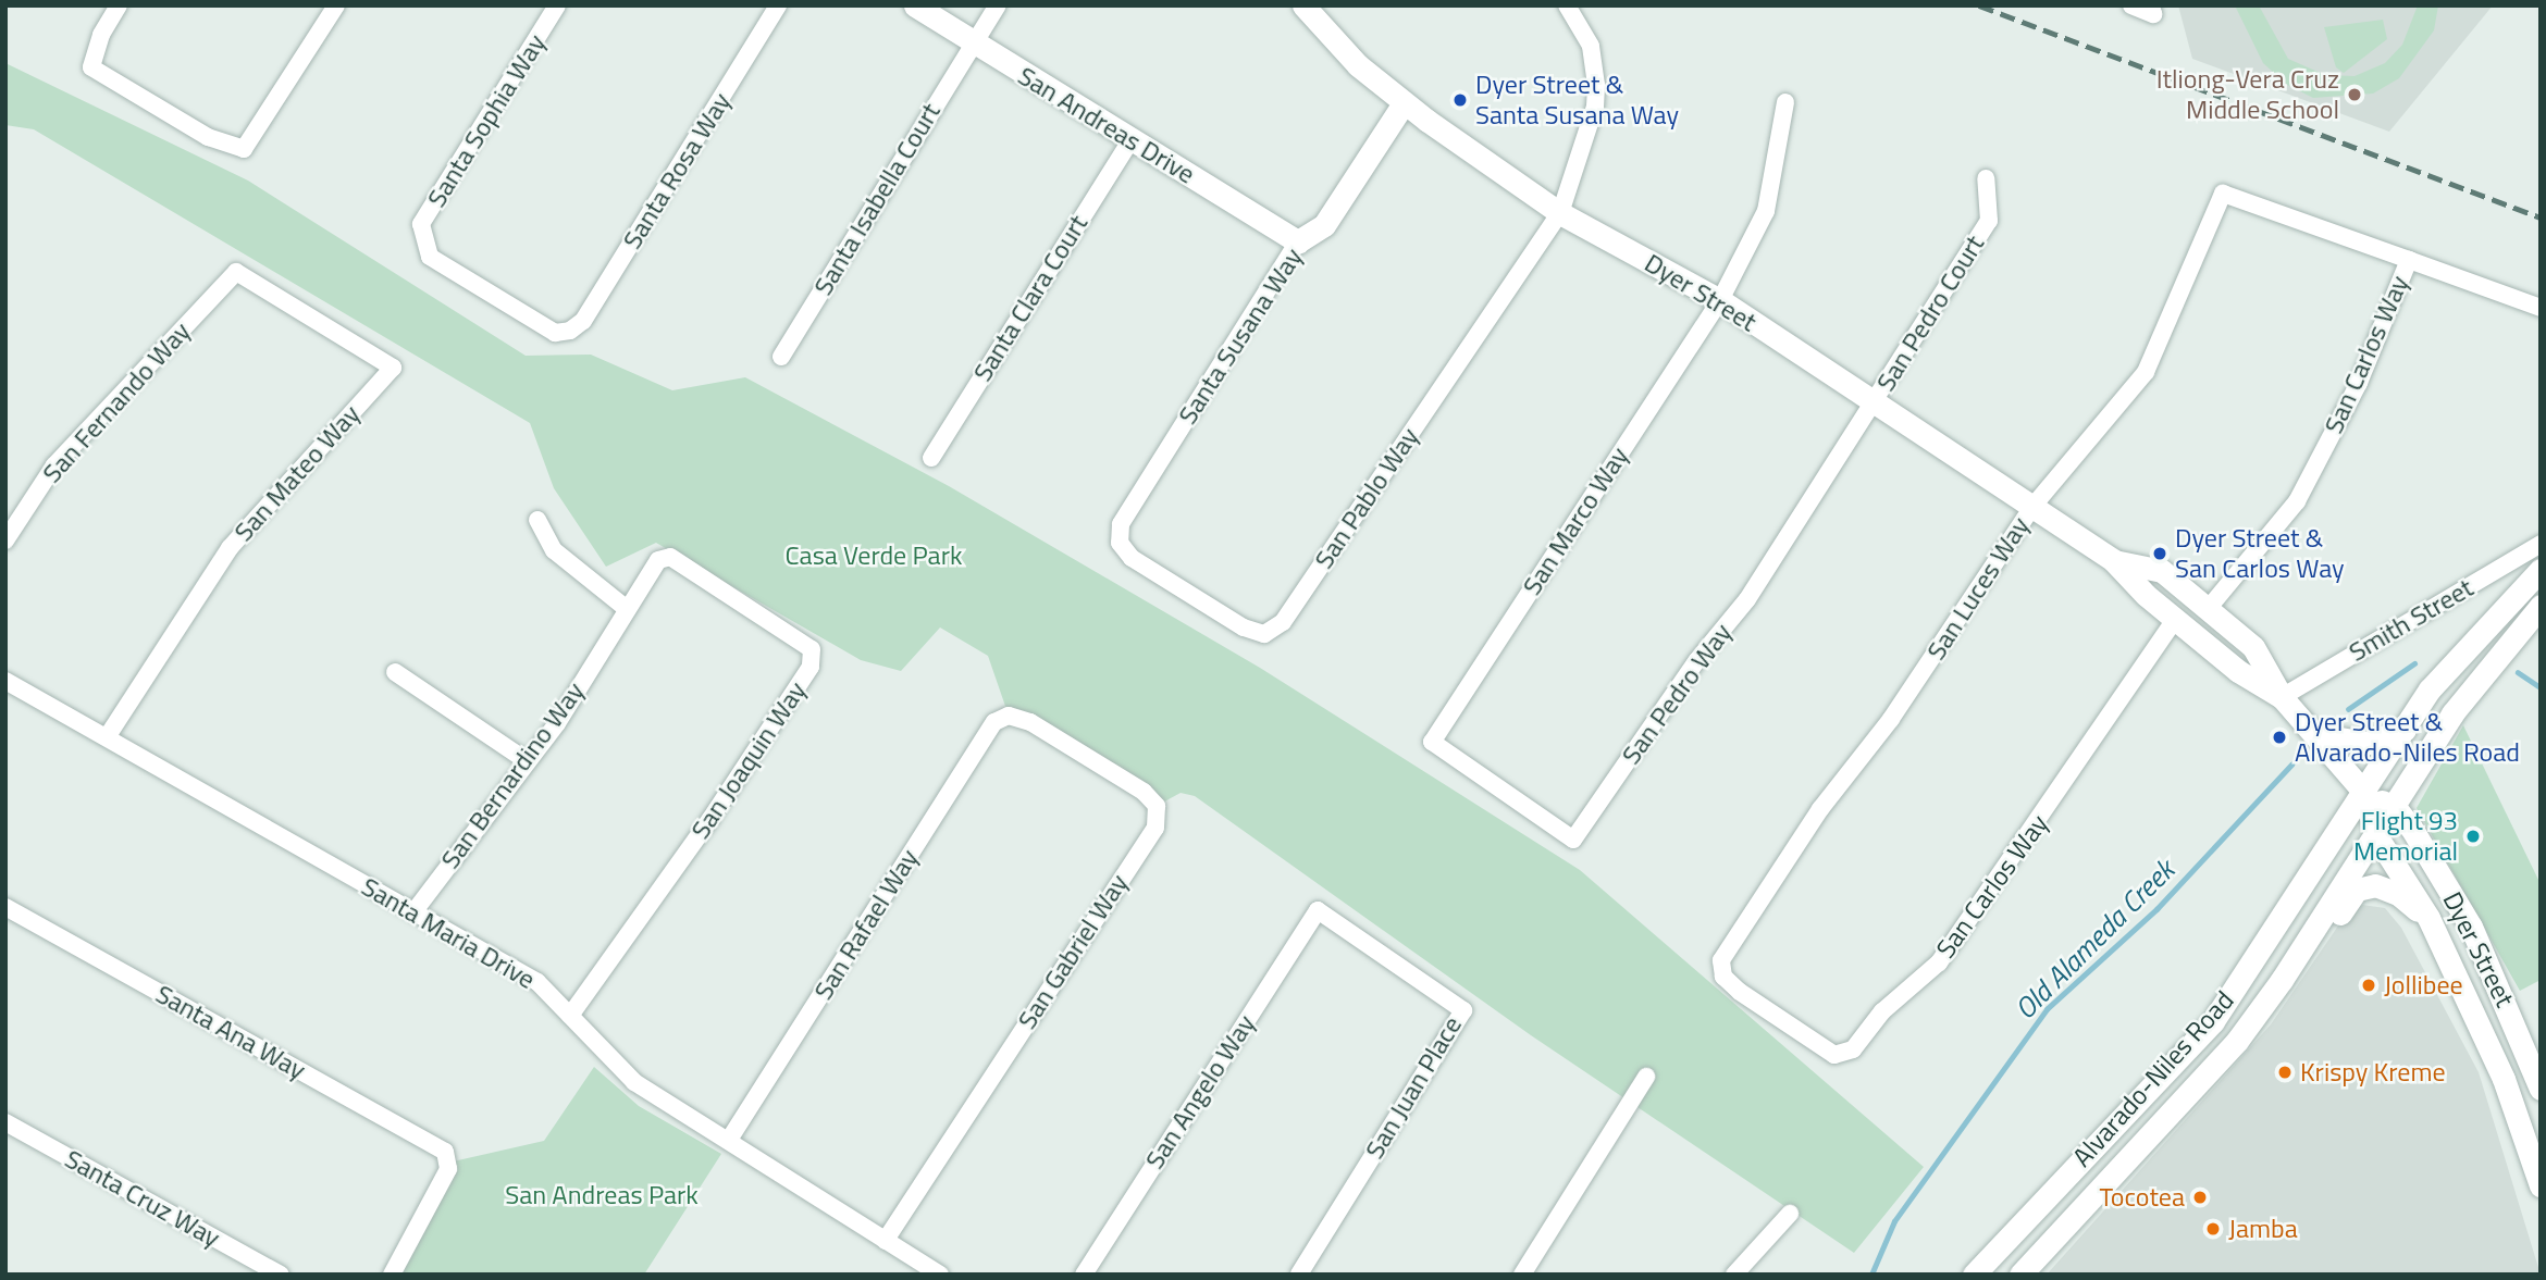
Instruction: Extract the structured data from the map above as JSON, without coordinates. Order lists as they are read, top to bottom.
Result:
{
  "streets": {
    "main road": [
      "San Andreas Drive",
      "Dyer Street",
      "Santa Susana Way",
      "Smith Street",
      "Alvarado-Niles Road"
    ],
    "street": [
      "Santa Sophia Way",
      "Santa Rosa Way",
      "Santa Isabella Court",
      "Santa Clara Court",
      "San Pedro Court",
      "San Carlos Way",
      "San Fernando Way",
      "San Mateo Way",
      "San Pablo Way",
      "San Marco Way",
      "San Luces Way",
      "San Pedro Way",
      "San Joaquin Way",
      "San Bernardino Way",
      "San Rafael Way",
      "Santa Maria Drive",
      "San Gabriel Way",
      "Santa Ana Way",
      "San Juan Place",
      "San Angelo Way",
      "Santa Cruz Way"
    ]
  },
  "crossings": [
    ["Santa Sophia Way", "Santa Rosa Way"],
    ["San Andreas Drive", "Santa Isabella Court"],
    ["San Andreas Drive", "Santa Clara Court"],
    ["San Andreas Drive", "Santa Susana Way"],
    ["Dyer Street", "San Pedro Court"],
    ["Dyer Street", "Santa Susana Way"],
    ["Dyer Street", "San Carlos Way"],
    ["Dyer Street", "San Pablo Way"],
    ["Dyer Street", "San Marco Way"],
    ["Dyer Street", "San Luces Way"],
    ["Dyer Street", "Smith Street"],
    ["Dyer Street", "San Pedro Way"],
    ["Dyer Street", "Alvarado-Niles Road"],
    ["San Pedro Court", "San Pedro Way"],
    ["Santa Susana Way", "San Pablo Way"],
    ["San Carlos Way", "San Luces Way"],
    ["San Fernando Way", "San Mateo Way"],
    ["San Mateo Way", "Santa Maria Drive"],
    ["San Marco Way", "San Pedro Way"],
    ["Smith Street", "Alvarado-Niles Road"],
    ["San Joaquin Way", "San Bernardino Way"],
    ["San Joaquin Way", "Santa Maria Drive"],
    ["San Bernardino Way", "Santa Maria Drive"],
    ["San Rafael Way", "Santa Maria Drive"],
    ["San Rafael Way", "San Gabriel Way"],
    ["Santa Maria Drive", "San Gabriel Way"],
    ["San Juan Place", "San Angelo Way"]
  ],
  "water": ["Old Alameda Creek"],
  "parks": ["Casa Verde Park", "San Andreas Park"],
  "places": [
    "Itliong-Vera Cruz Middle School",
    "Dyer Street & Santa Susana Way",
    "Dyer Street & San Carlos Way",
    "Dyer Street & Alvarado-Niles Road",
    "Flight 93 Memorial",
    "Jollibee",
    "Krispy Kreme",
    "Tocotea",
    "Jamba"
  ]
}
